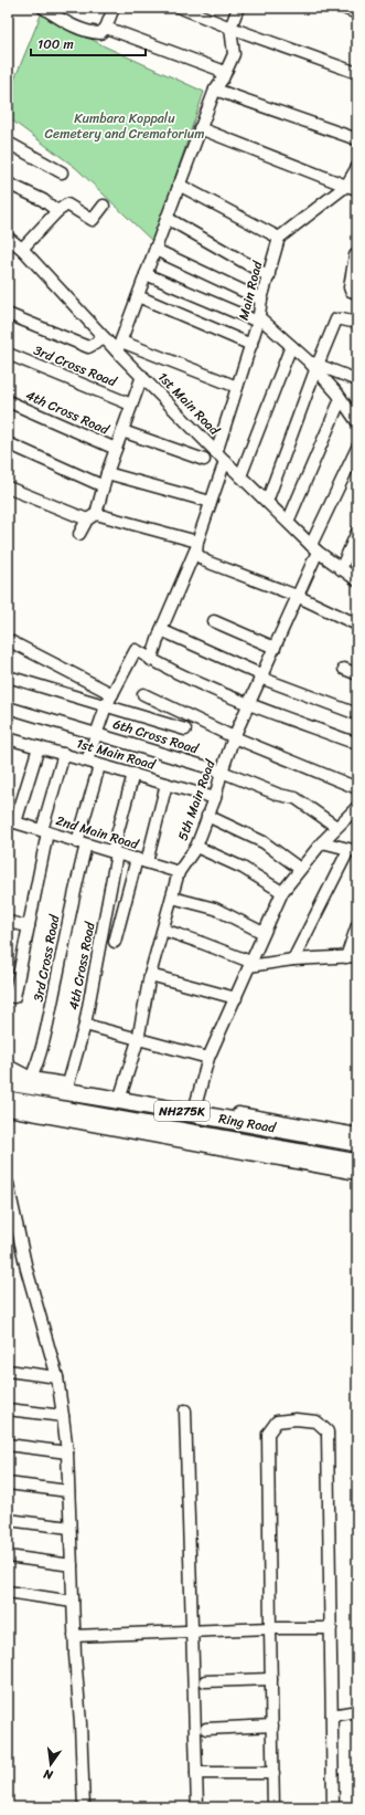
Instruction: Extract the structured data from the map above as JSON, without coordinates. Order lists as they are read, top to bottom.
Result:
{
  "streets": {
    "highway": ["NH275K", "Ring Road"],
    "street": [
      "Main Road",
      "3rd Cross Road",
      "1st Main Road",
      "4th Cross Road",
      "6th Cross Road",
      "5th Main Road",
      "2nd Main Road"
    ]
  },
  "crossings": [
    ["Main Road", "1st Main Road"],
    ["3rd Cross Road", "1st Main Road"],
    ["3rd Cross Road", "2nd Main Road"],
    ["1st Main Road", "4th Cross Road"],
    ["1st Main Road", "5th Main Road"],
    ["4th Cross Road", "2nd Main Road"],
    ["6th Cross Road", "5th Main Road"],
    ["5th Main Road", "2nd Main Road"]
  ],
  "parks": ["Kumbara Koppalu Cemetery and Crematorium"],
  "scale_bar": "100 m",
  "north": "bottom"
}
